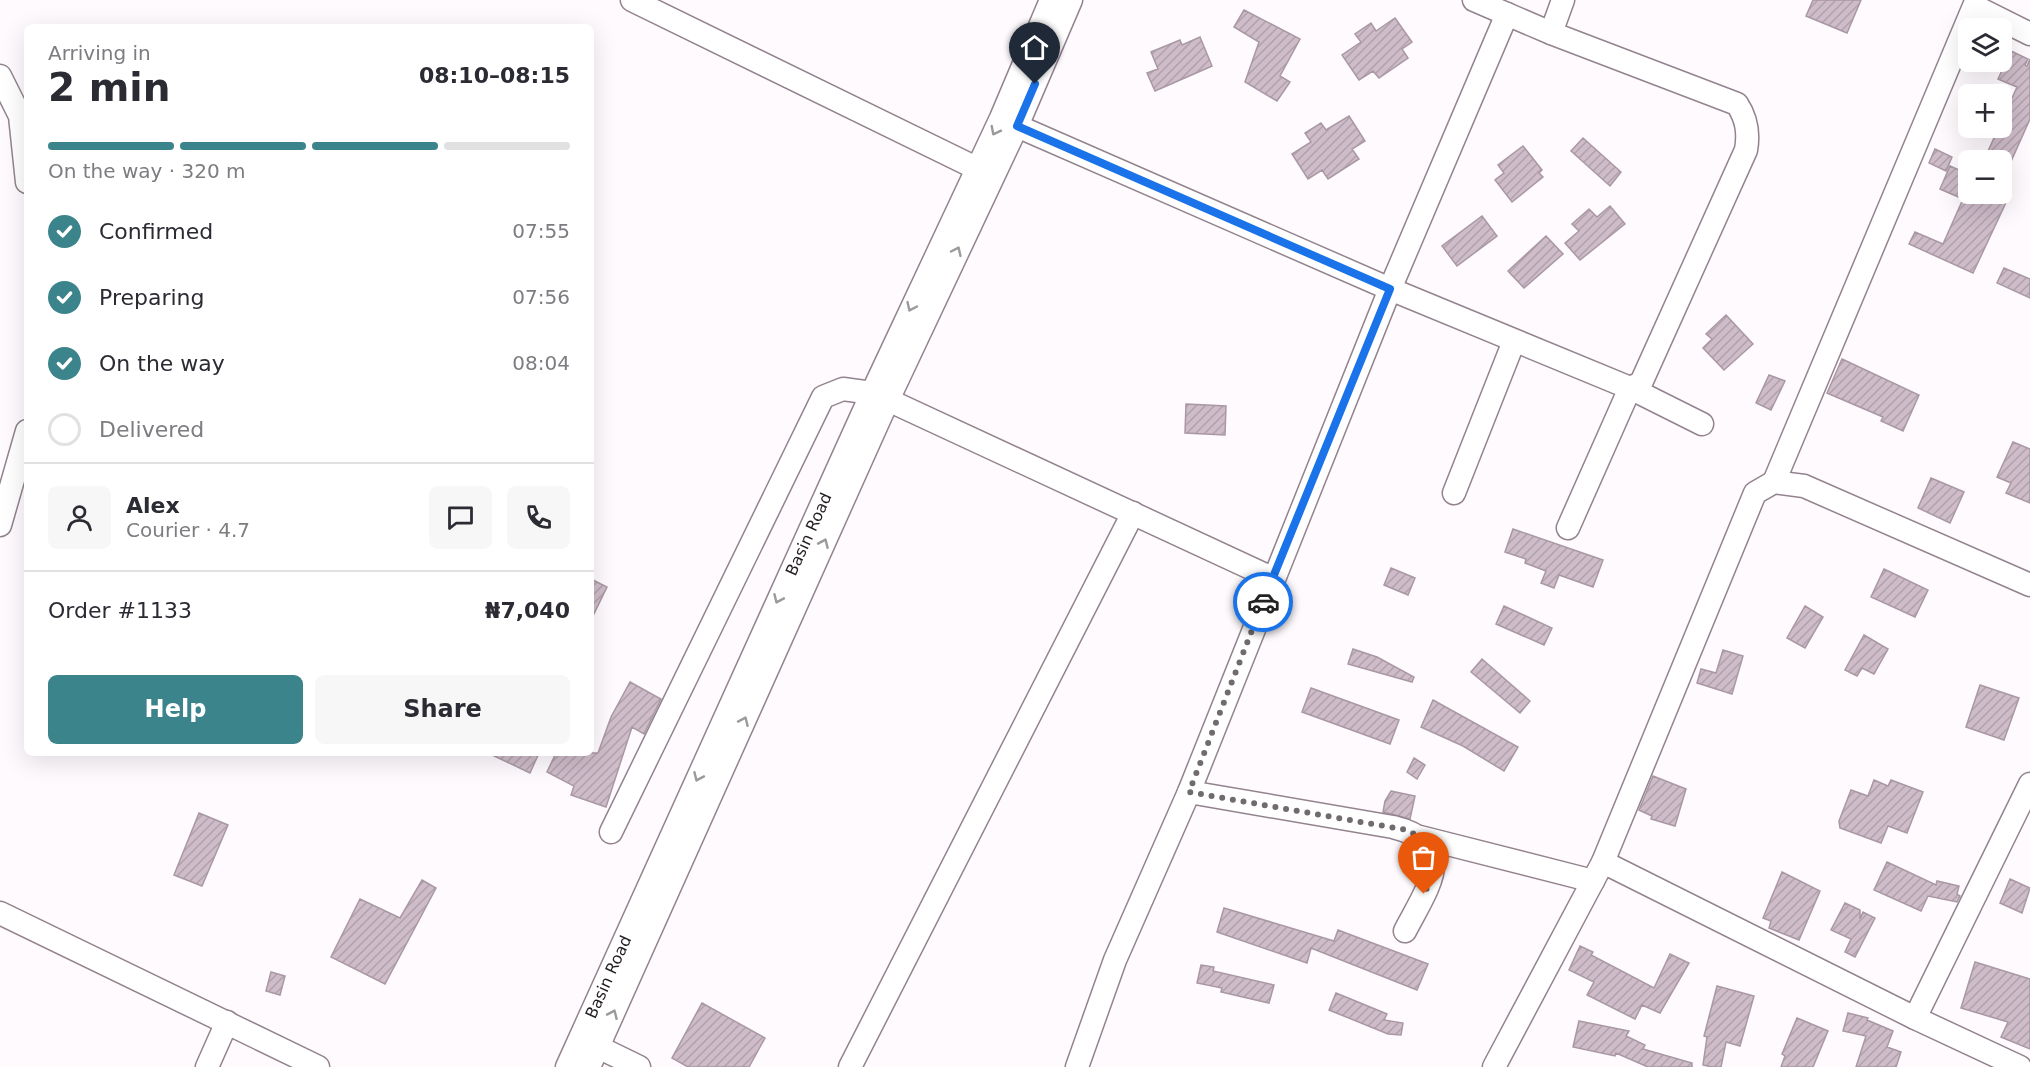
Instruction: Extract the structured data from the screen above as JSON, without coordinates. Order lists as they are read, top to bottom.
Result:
{
  "streets": {
    "street": ["Basin Road"]
  },
  "page": {
    "map_buttons": ["+", "−"],
    "heading": ["2 min", "Arriving in", "08:10–08:15"],
    "panel": [
      "Alex",
      "Courier · 4.7",
      "Order #1133",
      "₦7,040"
    ],
    "bar": "On the way · 320 m",
    "list": [
      ["Confirmed", "07:55"],
      ["Preparing", "07:56"],
      ["On the way", "08:04"],
      "Delivered"
    ],
    "buttons": ["Help", "Share"]
  }
}
